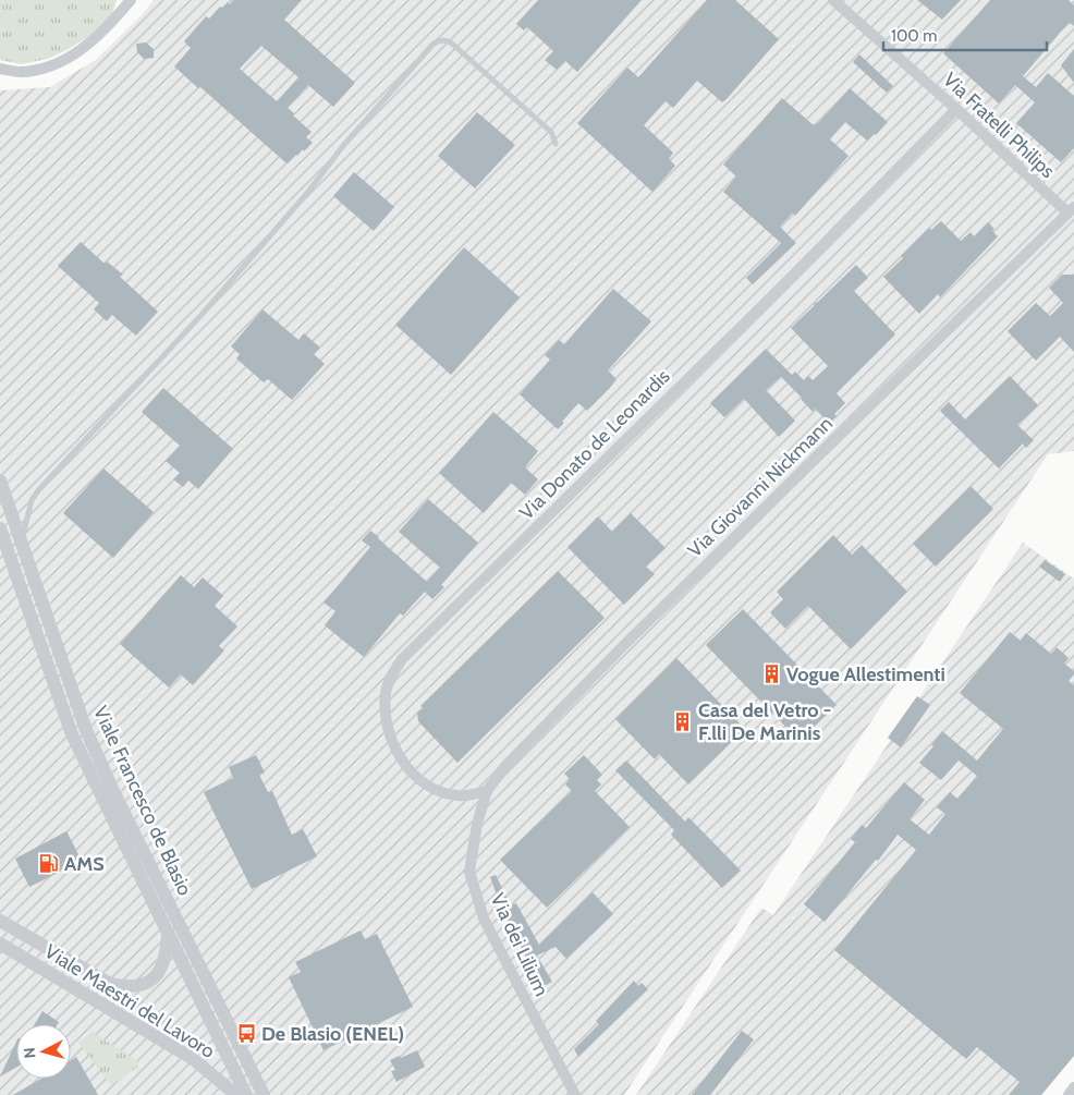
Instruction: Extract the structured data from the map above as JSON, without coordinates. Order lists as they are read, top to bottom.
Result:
{
  "streets": {
    "street": [
      "Via Fratelli Philips",
      "Via Donato de Leonardis",
      "Via Giovanni Nickmann",
      "Viale Francesco de Blasio",
      "Via dei Lilium",
      "Viale Maestri del Lavoro"
    ]
  },
  "crossings": [
    ["Via Fratelli Philips", "Via Donato de Leonardis"],
    ["Via Fratelli Philips", "Via Giovanni Nickmann"],
    ["Via Donato de Leonardis", "Via Giovanni Nickmann"],
    ["Via Donato de Leonardis", "Via dei Lilium"],
    ["Via Giovanni Nickmann", "Via dei Lilium"],
    ["Viale Francesco de Blasio", "Viale Maestri del Lavoro"]
  ],
  "places": {
    "building": ["Vogue Allestimenti", "Casa del Vetro - F.lli De Marinis"],
    "fuel station": ["AMS"],
    "bus stop": ["De Blasio (ENEL)"]
  },
  "scale_bar": "100 m",
  "north": "left"
}
